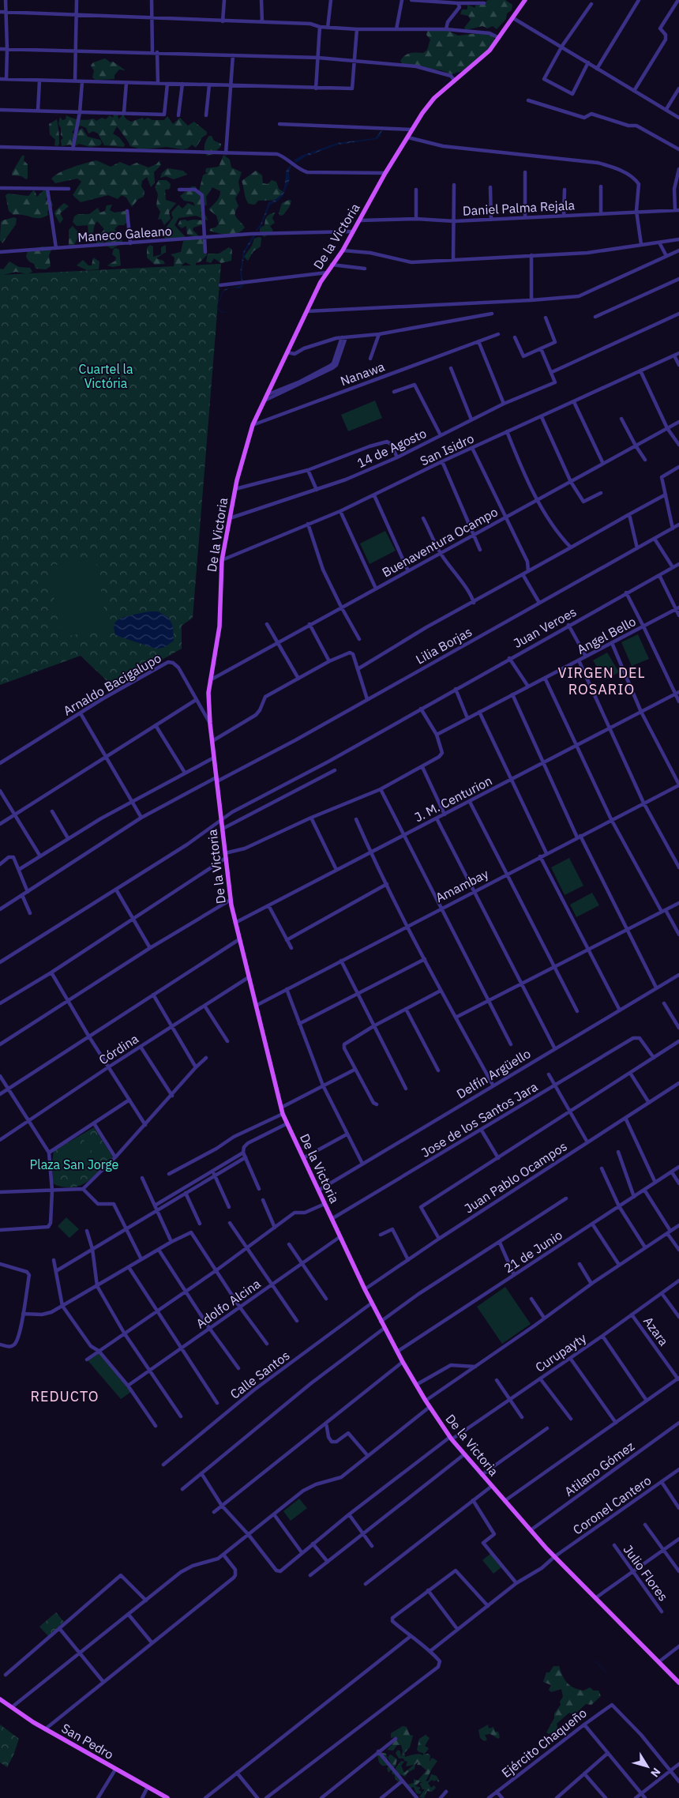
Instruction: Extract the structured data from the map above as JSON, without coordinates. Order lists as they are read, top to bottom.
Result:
{
  "streets": {
    "main road": ["De la Victoria", "San Pedro"],
    "street": [
      "Daniel Palma Rejala",
      "Maneco Galeano",
      "Nanawa",
      "14 de Agosto",
      "San Isidro",
      "Buenaventura Ocampo",
      "Juan Veroes",
      "Angel Bello",
      "Lilia Borjas",
      "Arnaldo Bacigalupo",
      "J. M. Centurion",
      "Amambay",
      "Córdina",
      "Delfín Argüello",
      "Jose de los Santos Jara",
      "Juan Pablo Ocampos",
      "21 de Junio",
      "Adolfo Alcina",
      "Azara",
      "Curupayty",
      "Calle Santos",
      "Atilano Gómez",
      "Coronel Cantero",
      "Julio Flores",
      "Ejército Chaqueño"
    ]
  },
  "crossings": [
    ["Daniel Palma Rejala", "De la Victoria"],
    ["Maneco Galeano", "De la Victoria"],
    ["De la Victoria", "Nanawa"],
    ["De la Victoria", "14 de Agosto"],
    ["De la Victoria", "San Isidro"],
    ["De la Victoria", "Buenaventura Ocampo"],
    ["De la Victoria", "Juan Veroes"],
    ["De la Victoria", "Lilia Borjas"],
    ["De la Victoria", "Arnaldo Bacigalupo"],
    ["De la Victoria", "J. M. Centurion"],
    ["De la Victoria", "Amambay"],
    ["De la Victoria", "Córdina"],
    ["De la Victoria", "Delfín Argüello"],
    ["De la Victoria", "Jose de los Santos Jara"],
    ["De la Victoria", "Juan Pablo Ocampos"],
    ["De la Victoria", "21 de Junio"],
    ["De la Victoria", "Adolfo Alcina"],
    ["De la Victoria", "Curupayty"],
    ["De la Victoria", "Calle Santos"],
    ["De la Victoria", "Atilano Gómez"],
    ["De la Victoria", "Coronel Cantero"],
    ["Azara", "Curupayty"]
  ],
  "districts": ["VIRGEN DEL ROSARIO", "REDUCTO"],
  "parks": ["Cuartel la Victória", "Plaza San Jorge"],
  "north": "bottom right"
}
